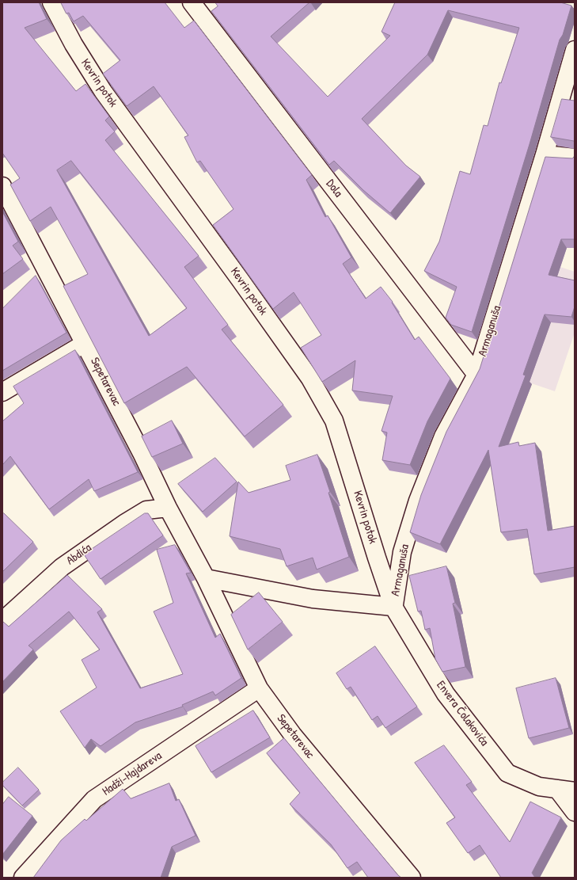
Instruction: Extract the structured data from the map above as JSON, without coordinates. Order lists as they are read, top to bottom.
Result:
{
  "streets": {
    "street": [
      "Kevrin potok",
      "Dola",
      "Armaganuša",
      "Sepetarevac",
      "Abdića",
      "Envera Čolakovića",
      "Hadži-Hajdareva"
    ]
  },
  "crossings": [
    ["Kevrin potok", "Armaganuša"],
    ["Kevrin potok", "Envera Čolakovića"],
    ["Dola", "Armaganuša"],
    ["Armaganuša", "Envera Čolakovića"],
    ["Sepetarevac", "Abdića"],
    ["Sepetarevac", "Hadži-Hajdareva"]
  ]
}
